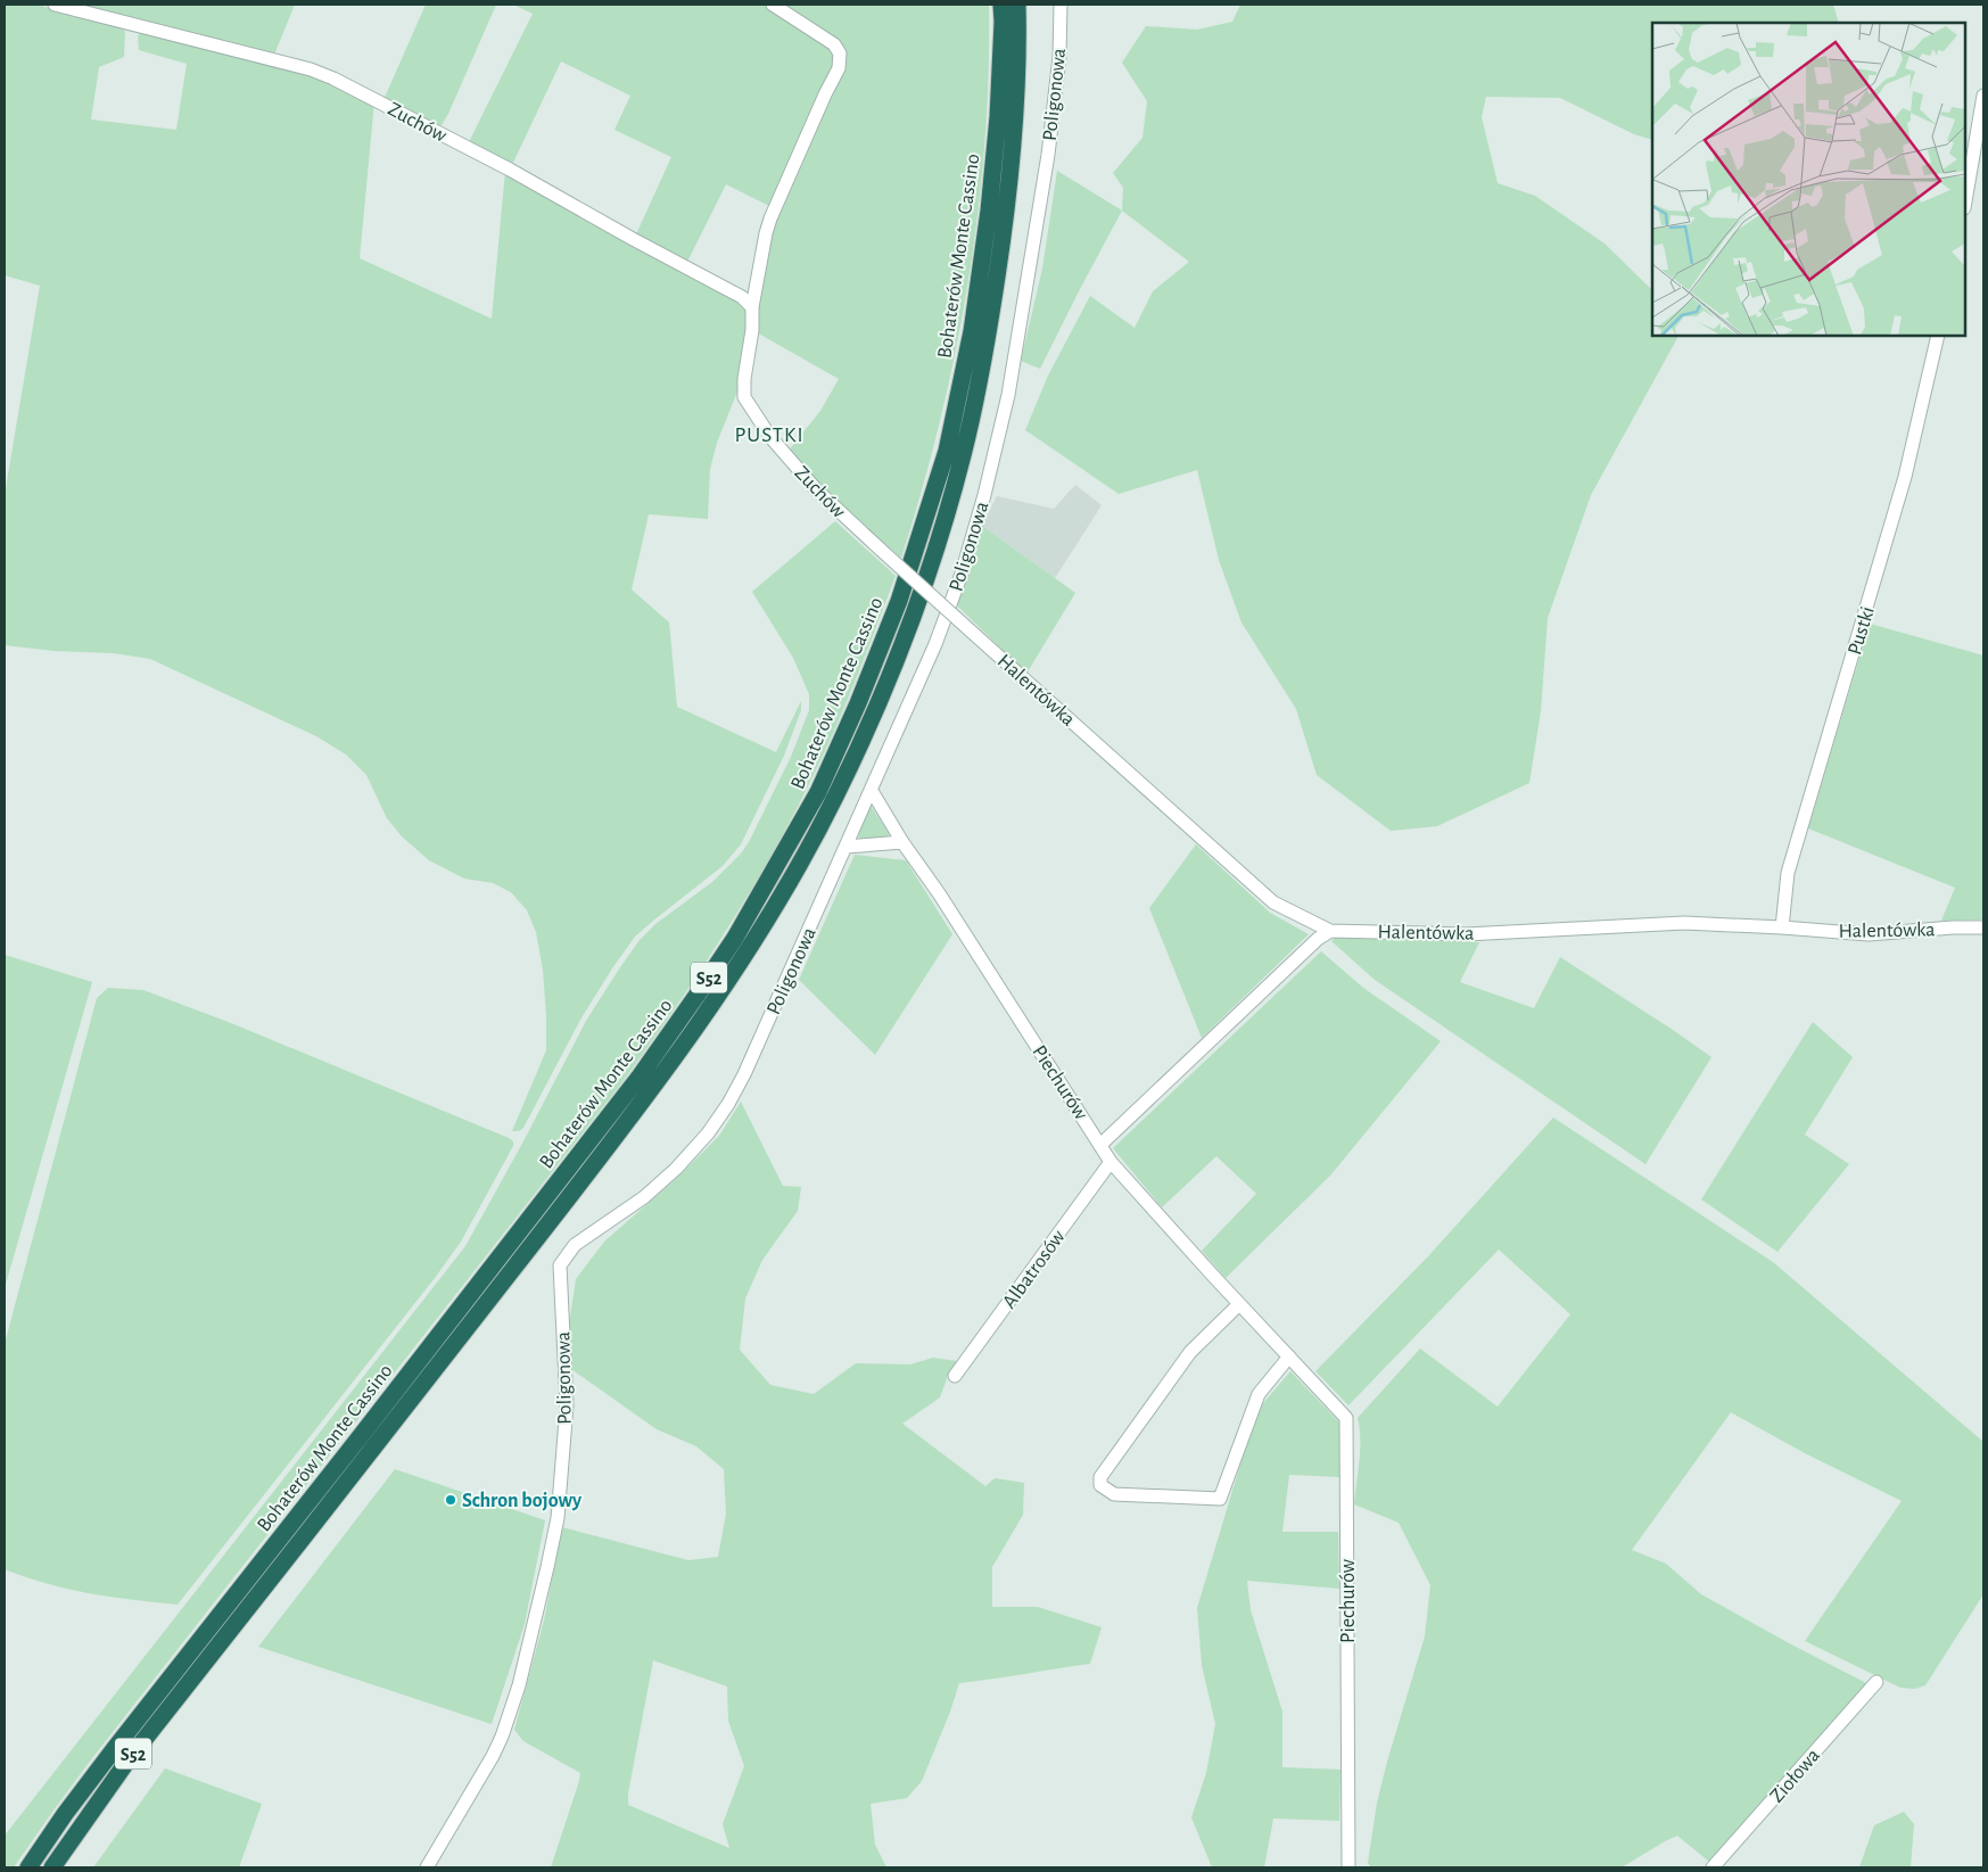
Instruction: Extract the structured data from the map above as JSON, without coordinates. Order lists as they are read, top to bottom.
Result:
{
  "streets": {
    "highway": ["Bohaterów Monte Cassino", "S52"],
    "street": [
      "Poligonowa",
      "Zuchów",
      "Pustki",
      "Halentówka",
      "Piechurów",
      "Albatrosów",
      "Ziołowa"
    ]
  },
  "crossings": [
    ["Poligonowa", "Piechurów"],
    ["Zuchów", "Halentówka"],
    ["Pustki", "Halentówka"],
    ["Piechurów", "Albatrosów"]
  ],
  "districts": ["PUSTKI"],
  "places": ["Schron bojowy"]
}
